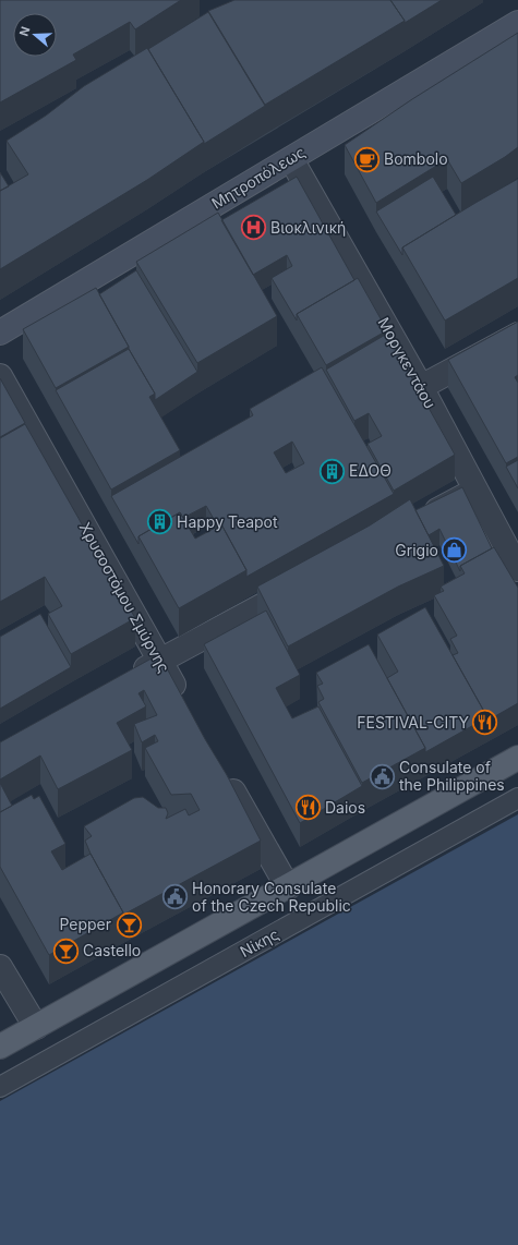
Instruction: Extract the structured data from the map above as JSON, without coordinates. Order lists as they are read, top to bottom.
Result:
{
  "streets": {
    "main road": ["Μητροπόλεως"],
    "street": ["Μοργκεντάου", "Χρυσοστόμου Σμύρνης", "Νίκης"]
  },
  "crossings": [
    ["Μητροπόλεως", "Μοργκεντάου"]
  ],
  "places": {
    "cafe": ["Bombolo"],
    "hospital": ["Βιοκλινική"],
    "building": ["ΕΔΟΘ", "Happy Teapot"],
    "shop": ["Grigio"],
    "restaurant": ["FESTIVAL-CITY", "Daios"],
    "public building": ["Consulate of the Philippines", "Honorary Consulate of the Czech Republic"],
    "bar": ["Pepper", "Castello"]
  },
  "north": "left"
}
